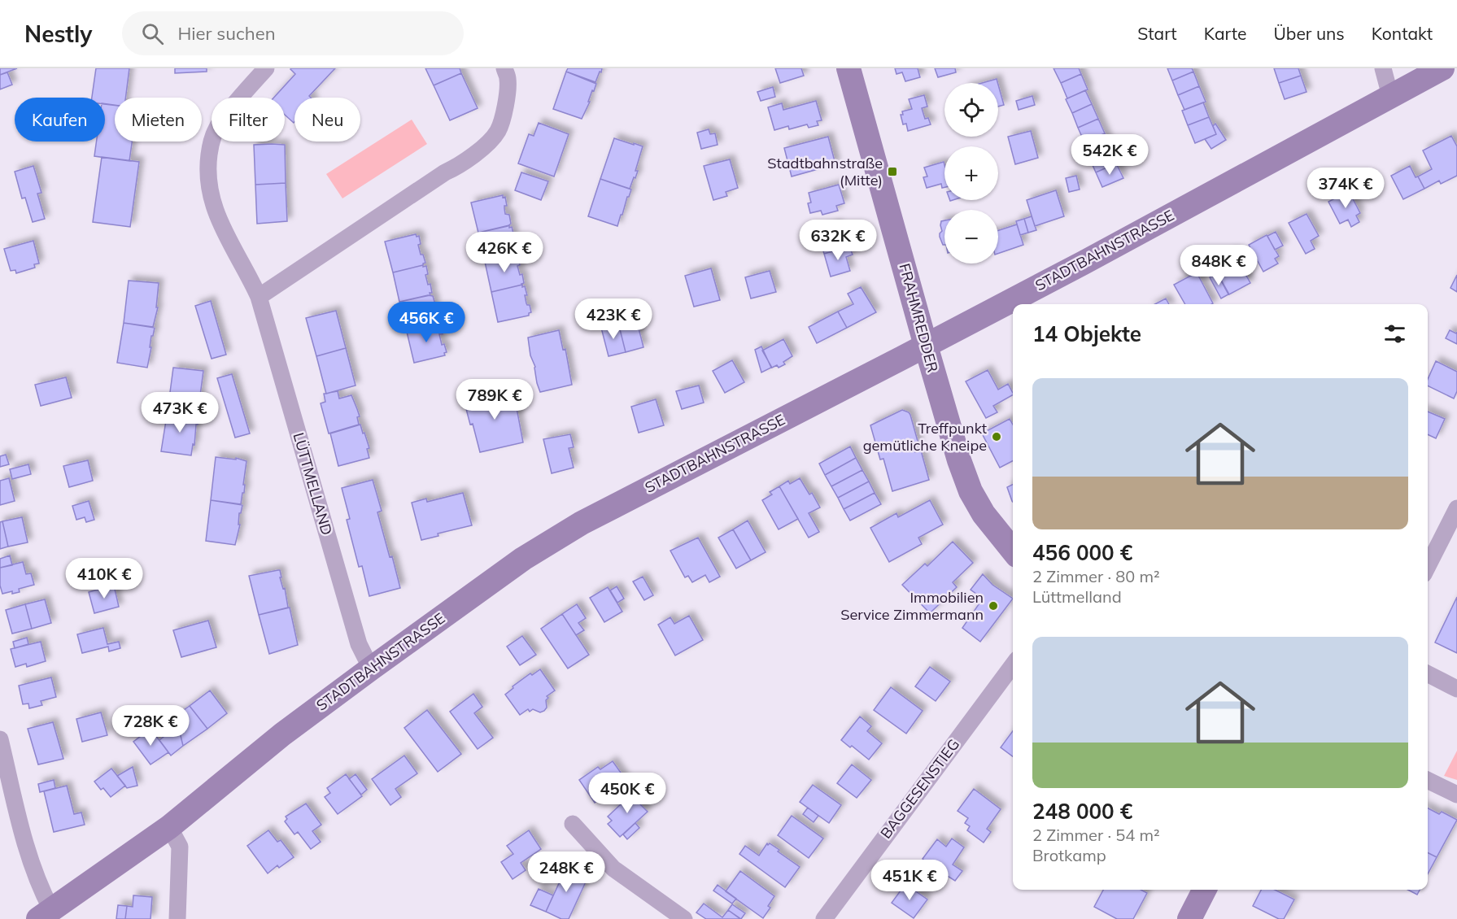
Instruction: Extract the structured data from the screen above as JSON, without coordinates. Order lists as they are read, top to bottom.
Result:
{
  "streets": {
    "street": [
      "STADTBAHNSTRASSE",
      "FRAHMREDDER",
      "LÜTTMELLAND",
      "BAGGESENSTIEG"
    ]
  },
  "crossings": [
    ["STADTBAHNSTRASSE", "FRAHMREDDER"],
    ["STADTBAHNSTRASSE", "LÜTTMELLAND"]
  ],
  "places": {
    "transit": ["Stadtbahnstraße (Mitte)"],
    "other": ["Treffpunkt gemütliche Kneipe", "Immobilien Service Zimmermann"]
  },
  "page": {
    "header": "Nestly",
    "search": "Hier suchen",
    "nav": [
      "Start",
      "Karte",
      "Über uns",
      "Kontakt"
    ],
    "map_buttons": ["+", "−"],
    "chip": [
      "Kaufen",
      "Mieten",
      "Filter",
      "Neu"
    ],
    "price": [
      "542K €",
      "374K €",
      "632K €",
      "426K €",
      "848K €",
      "423K €",
      "456K €",
      "789K €",
      "473K €",
      "410K €",
      "728K €",
      "450K €",
      "248K €",
      "451K €"
    ],
    "heading": "14 Objekte",
    "list": [
      {
        "name": "456 000 €",
        "note": "2 Zimmer · 80 m² · Lüttmelland"
      },
      {
        "name": "248 000 €",
        "note": "2 Zimmer · 54 m² · Brotkamp"
      }
    ]
  }
}
